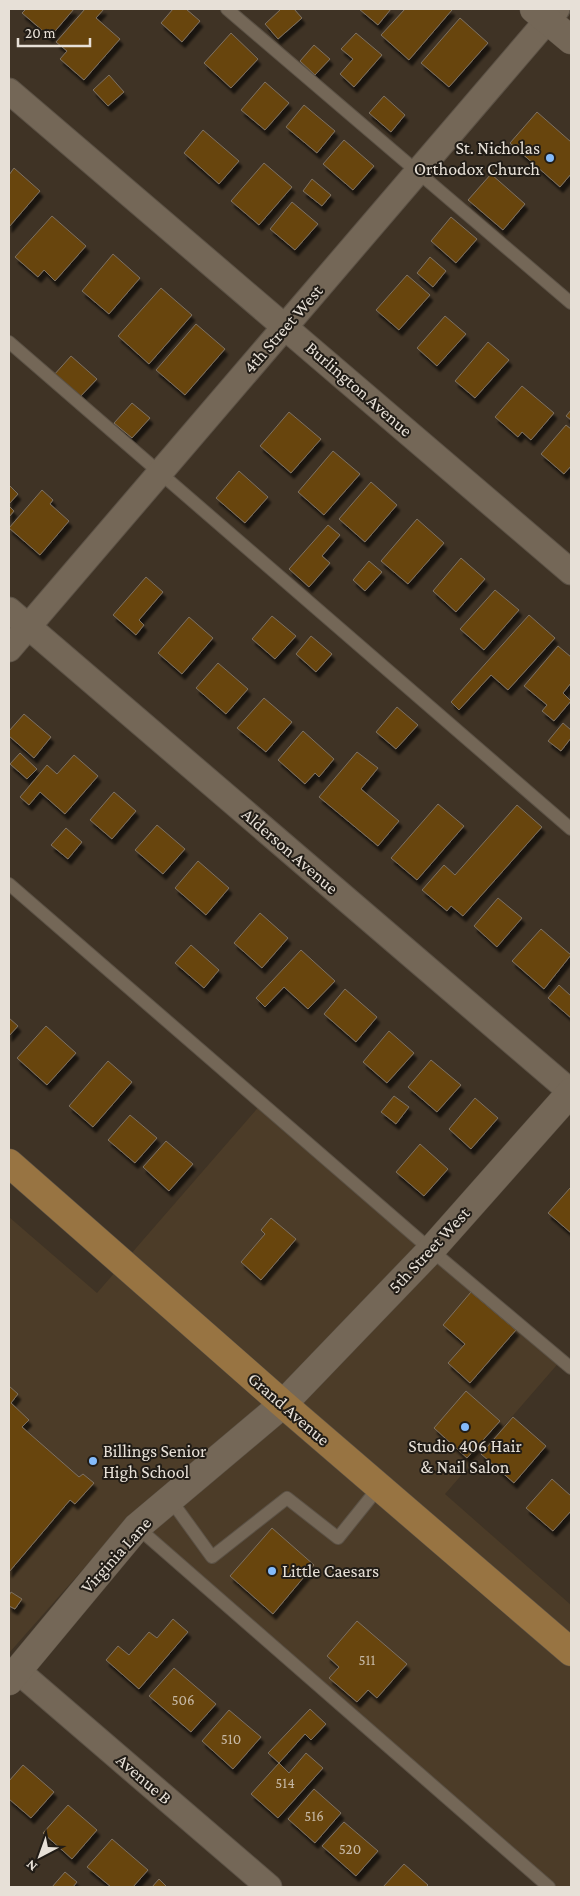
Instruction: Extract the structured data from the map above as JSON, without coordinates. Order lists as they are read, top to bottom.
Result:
{
  "streets": {
    "main road": ["Grand Avenue"],
    "street": [
      "4th Street West",
      "Burlington Avenue",
      "Alderson Avenue",
      "5th Street West",
      "Virginia Lane",
      "Avenue B"
    ]
  },
  "crossings": [
    ["4th Street West", "Burlington Avenue"],
    ["4th Street West", "Alderson Avenue"],
    ["Alderson Avenue", "5th Street West"],
    ["5th Street West", "Grand Avenue"],
    ["5th Street West", "Virginia Lane"],
    ["Grand Avenue", "Virginia Lane"],
    ["Virginia Lane", "Avenue B"]
  ],
  "places": [
    "St. Nicholas Orthodox Church",
    "Studio 406 Hair & Nail Salon",
    "Billings Senior High School",
    "Little Caesars"
  ],
  "house_numbers": [
    "511",
    "506",
    "510",
    "514",
    "516",
    "520"
  ],
  "scale_bar": "20 m",
  "north": "bottom left"
}
